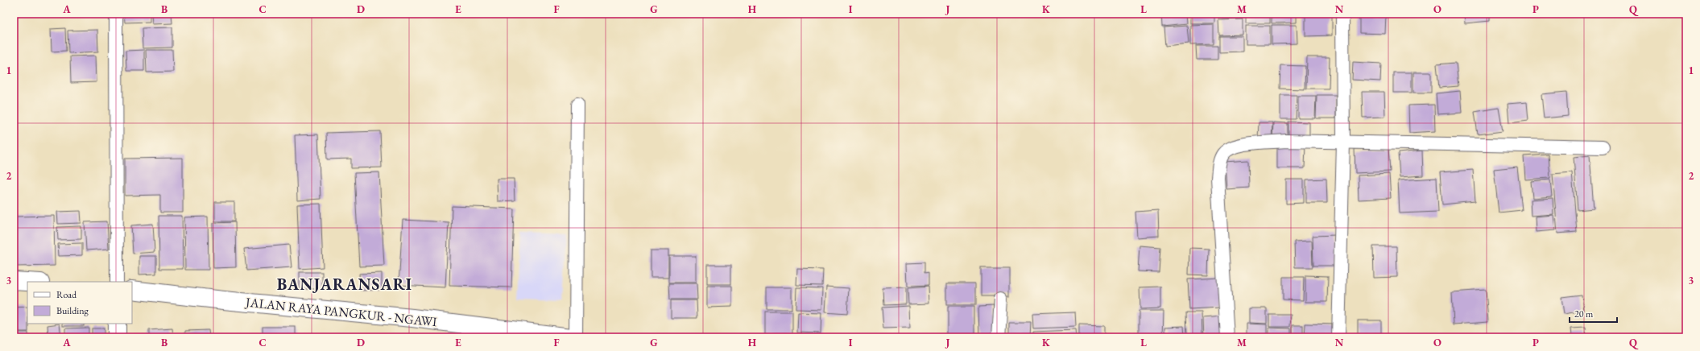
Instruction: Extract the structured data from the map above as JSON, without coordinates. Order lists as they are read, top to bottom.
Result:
{
  "streets": {
    "main road": ["JALAN RAYA PANGKUR - NGAWI"]
  },
  "districts": ["BANJARANSARI"],
  "legend": ["Road", "Building"],
  "scale_bar": "20 m",
  "grid": {
    "columns": [
      "A",
      "B",
      "C",
      "D",
      "E",
      "F",
      "G",
      "H",
      "I",
      "J",
      "K",
      "L",
      "M",
      "N",
      "O",
      "P",
      "Q"
    ],
    "rows": ["1", "2", "3"]
  }
}
